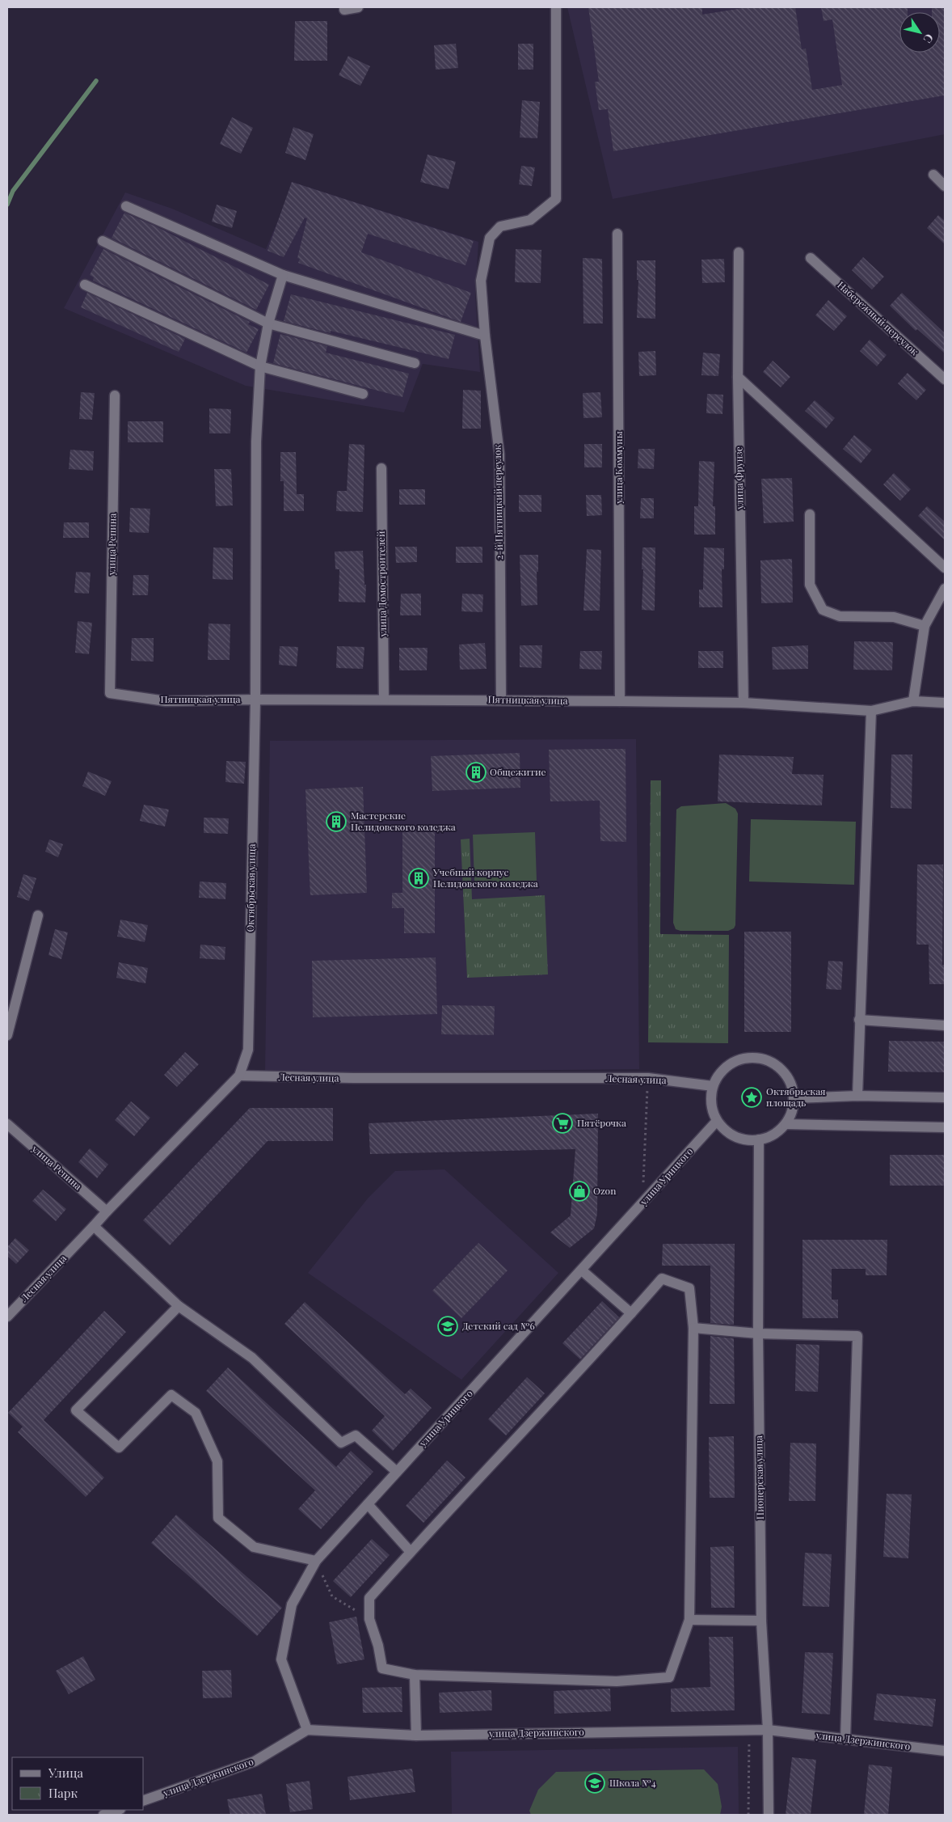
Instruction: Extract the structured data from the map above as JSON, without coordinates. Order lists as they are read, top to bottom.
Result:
{
  "streets": {
    "street": [
      "Набережный переулок",
      "улица Коммуны",
      "улица Фрунзе",
      "2-й Пятницкий переулок",
      "улица Репина",
      "улица Домостроителей",
      "Пятницкая улица",
      "Октябрьская улица",
      "Лесная улица",
      "улица Урицкого",
      "Пионерская улица",
      "улица Дзержинского"
    ]
  },
  "crossings": [
    ["улица Коммуны", "Пятницкая улица"],
    ["улица Фрунзе", "Пятницкая улица"],
    ["2-й Пятницкий переулок", "Пятницкая улица"],
    ["улица Репина", "Пятницкая улица"],
    ["улица Репина", "Лесная улица"],
    ["улица Домостроителей", "Пятницкая улица"],
    ["Пятницкая улица", "Октябрьская улица"],
    ["Октябрьская улица", "Лесная улица"],
    ["Лесная улица", "улица Урицкого"],
    ["Лесная улица", "Пионерская улица"],
    ["улица Урицкого", "Пионерская улица"],
    ["улица Урицкого", "улица Дзержинского"],
    ["Пионерская улица", "улица Дзержинского"]
  ],
  "places": {
    "building": ["Общежитие", "Мастерские Нелидовского коледжа", "Учебный корпус Нелидовского коледжа"],
    "place": ["Октябрьская площадь"],
    "supermarket": ["Пятёрочка"],
    "shop": ["Ozon"],
    "school or university": ["Детский сад №6", "Школа №4"]
  },
  "legend": ["Улица", "Парк"],
  "north": "bottom right"
}
